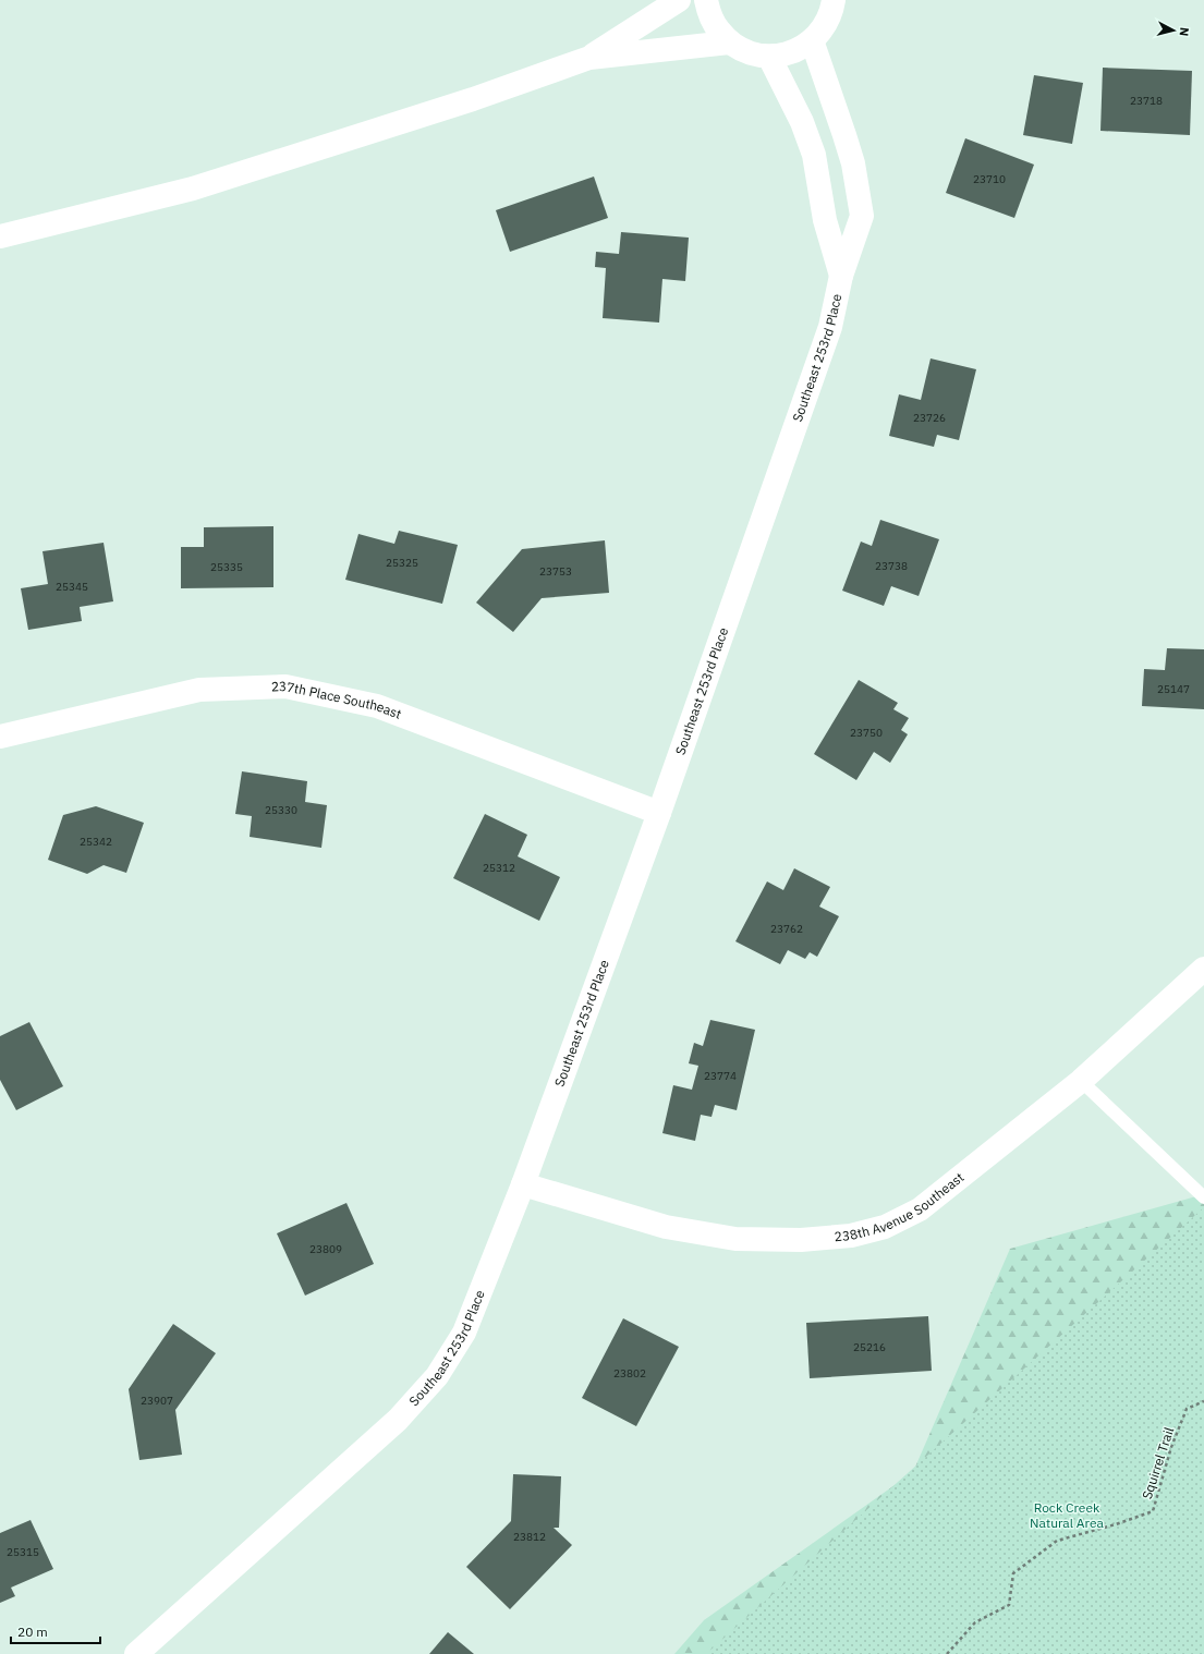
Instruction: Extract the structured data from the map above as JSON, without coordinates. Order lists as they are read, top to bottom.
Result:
{
  "streets": {
    "street": ["Southeast 253rd Place", "237th Place Southeast", "238th Avenue Southeast"],
    "path": ["Squirrel Trail"]
  },
  "crossings": [
    ["Southeast 253rd Place", "237th Place Southeast"],
    ["Southeast 253rd Place", "238th Avenue Southeast"]
  ],
  "parks": ["Rock Creek Natural Area"],
  "house_numbers": [
    "23718",
    "23710",
    "23726",
    "25325",
    "23738",
    "25335",
    "23753",
    "25345",
    "25147",
    "23750",
    "25330",
    "25342",
    "25312",
    "23762",
    "23774",
    "23809",
    "25216",
    "23802",
    "23907",
    "23812",
    "25315"
  ],
  "scale_bar": "20 m",
  "north": "right"
}
